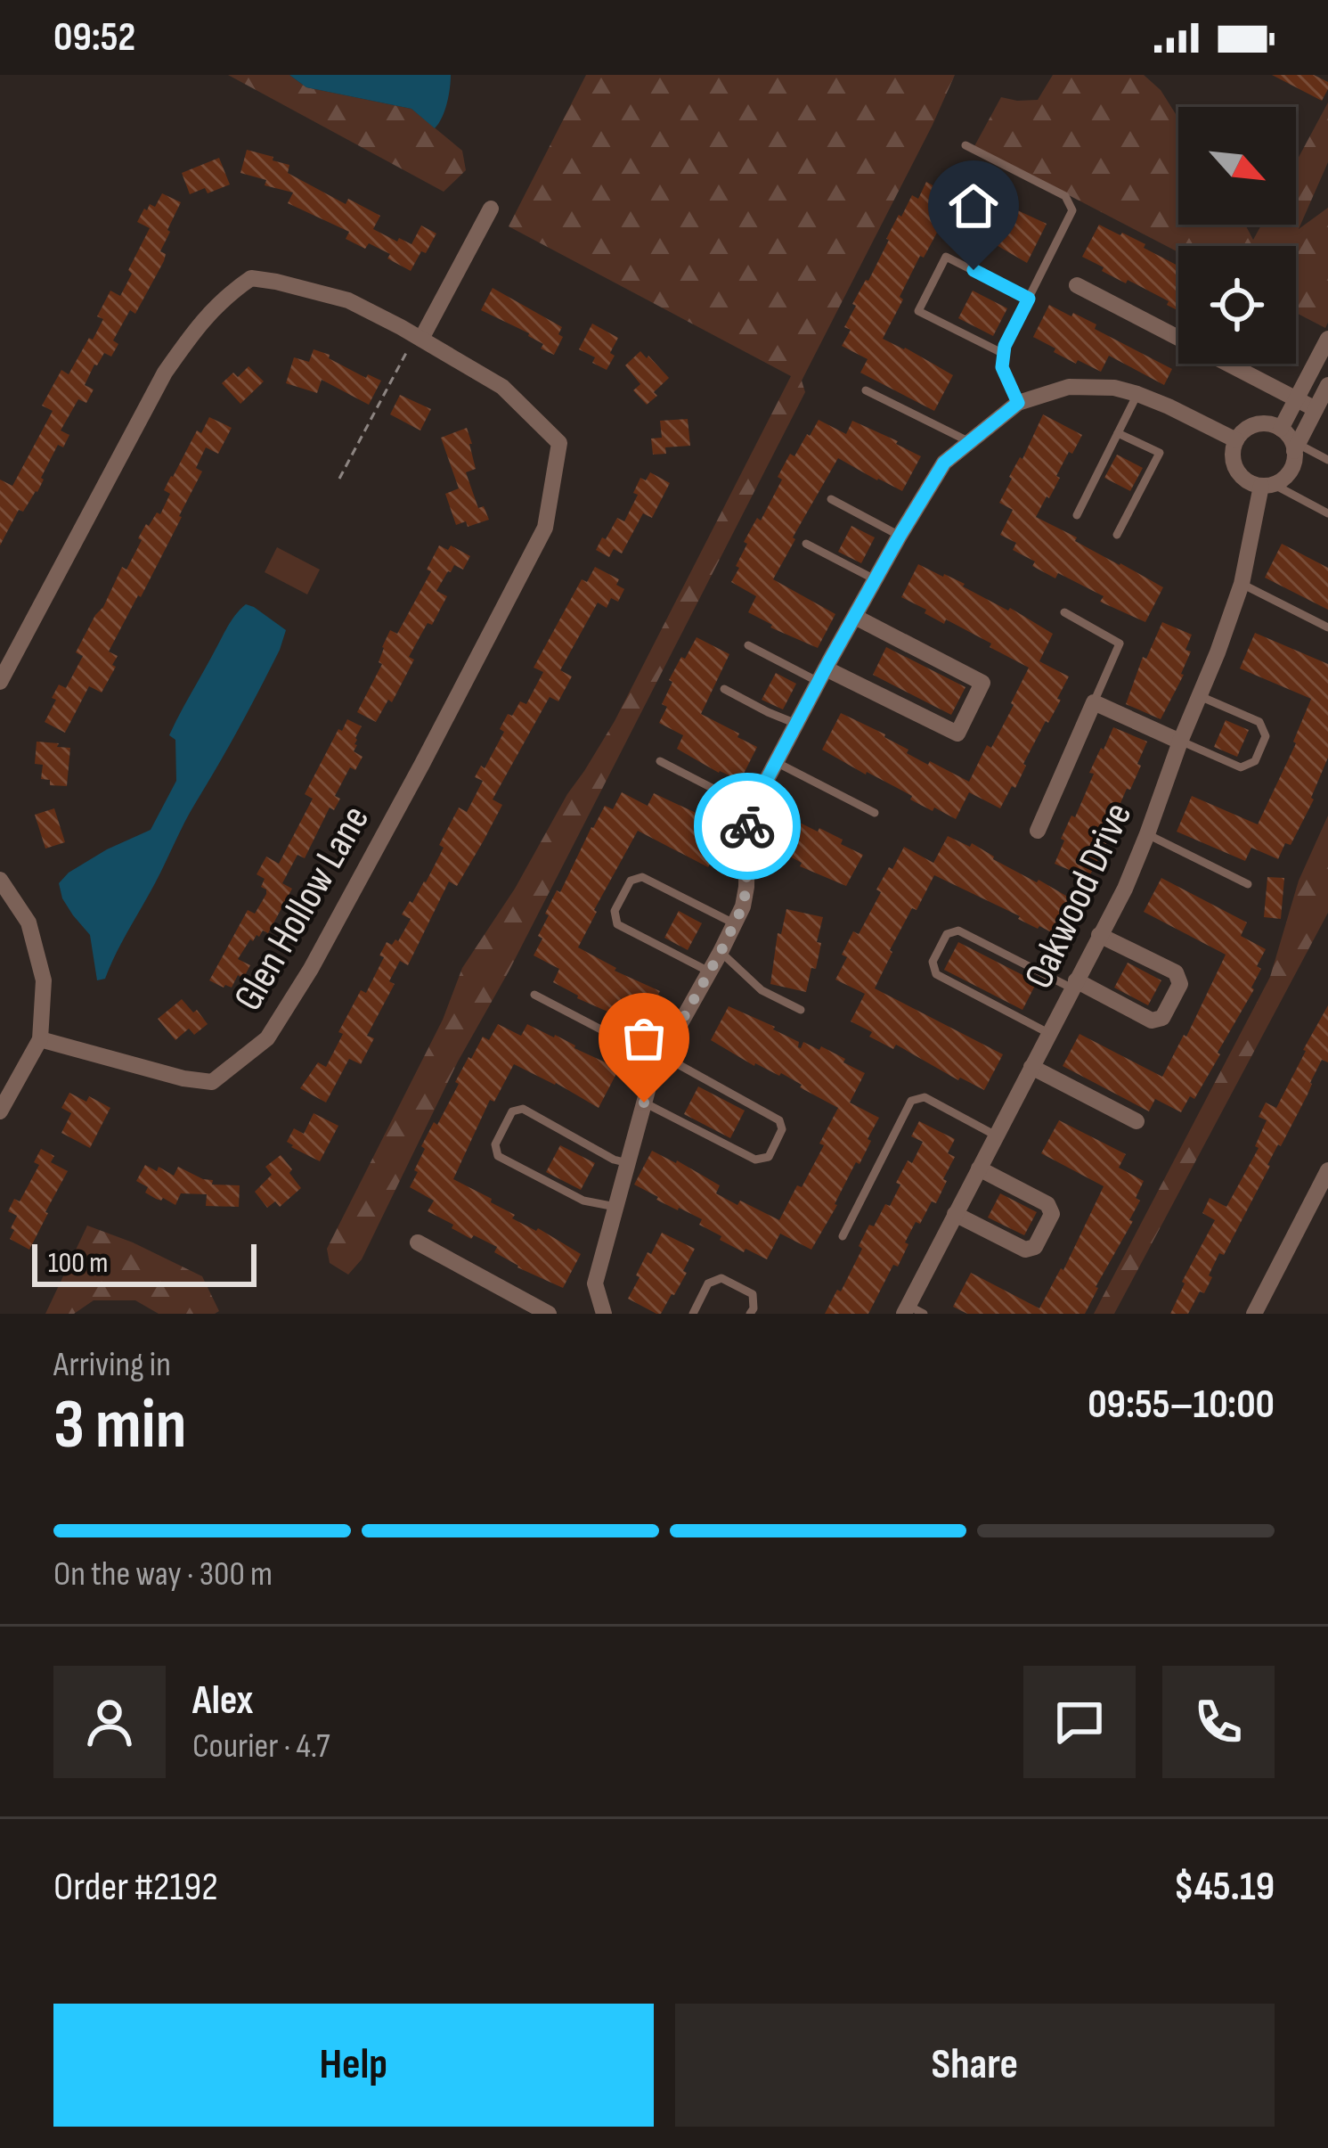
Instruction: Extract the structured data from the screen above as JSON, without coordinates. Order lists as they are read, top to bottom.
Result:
{
  "streets": {
    "street": ["Oakwood Drive", "Glen Hollow Lane"]
  },
  "scale_bar": "100 m",
  "north": "bottom right",
  "page": {
    "status": "09:52",
    "scale": "100 m",
    "heading": ["3 min", "Arriving in", "09:55–10:00"],
    "panel": [
      "Alex",
      "Courier · 4.7",
      "Order #2192",
      "$45.19"
    ],
    "bar": "On the way · 300 m",
    "buttons": ["Help", "Share"]
  }
}
